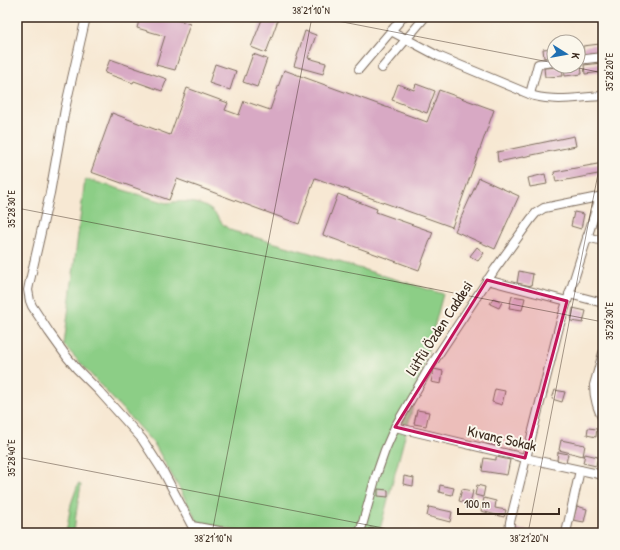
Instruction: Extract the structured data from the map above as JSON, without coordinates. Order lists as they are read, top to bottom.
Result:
{
  "streets": {
    "street": ["Lütfü Özden Caddesi", "Kıvanç Sokak"]
  },
  "crossings": [
    ["Lütfü Özden Caddesi", "Kıvanç Sokak"]
  ],
  "scale_bar": "100 m",
  "north": "right",
  "coordinates": [
    "38°21'10\"N",
    "35°28'20\"E",
    "35°28'30\"E",
    "35°28'40\"E",
    "38°21'20\"N"
  ]
}
